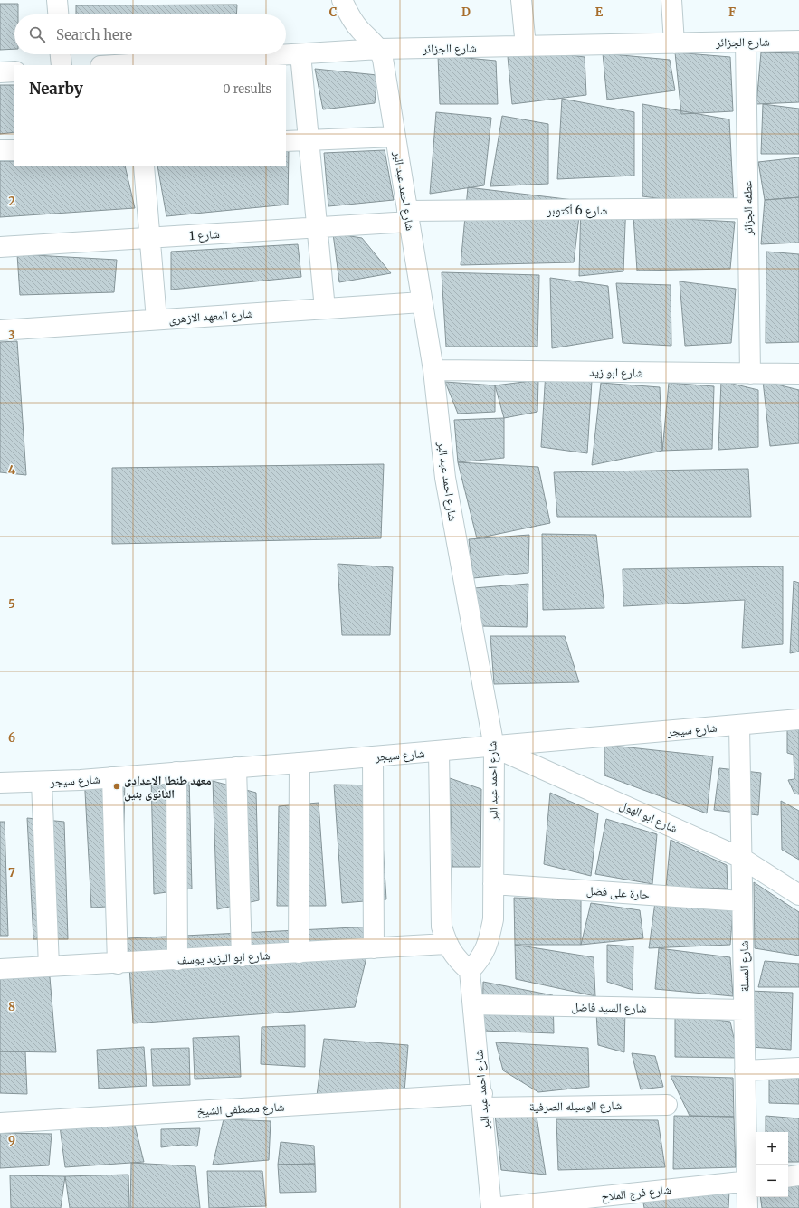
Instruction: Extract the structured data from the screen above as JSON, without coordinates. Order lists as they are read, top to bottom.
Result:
{
  "streets": {
    "street": [
      "شارع الجزائر",
      "شارع احمد عبد البر",
      "عطفه الجزائر",
      "شارع 6 أكتوبر",
      "شارع 1",
      "شارع المعهد الازهرى",
      "شارع ابو زيد",
      "شارع سيجر",
      "شارع ابو الهول",
      "حارة على فضل",
      "شارع ابو اليزيد يوسف",
      "شارع المسلة",
      "شارع السيد فاضل",
      "شارع الوسيله الصرفية",
      "شارع مصطفى الشيخ",
      "شارع فرج الملاح"
    ]
  },
  "crossings": [
    ["شارع الجزائر", "شارع احمد عبد البر"],
    ["شارع الجزائر", "عطفه الجزائر"],
    ["شارع احمد عبد البر", "شارع 6 أكتوبر"],
    ["شارع احمد عبد البر", "شارع 1"],
    ["شارع احمد عبد البر", "شارع المعهد الازهرى"],
    ["شارع احمد عبد البر", "شارع ابو زيد"],
    ["شارع احمد عبد البر", "شارع سيجر"],
    ["شارع احمد عبد البر", "شارع ابو الهول"],
    ["شارع احمد عبد البر", "حارة على فضل"],
    ["شارع احمد عبد البر", "شارع السيد فاضل"],
    ["شارع احمد عبد البر", "شارع الوسيله الصرفية"],
    ["شارع احمد عبد البر", "شارع مصطفى الشيخ"],
    ["شارع احمد عبد البر", "شارع فرج الملاح"],
    ["عطفه الجزائر", "شارع 6 أكتوبر"],
    ["عطفه الجزائر", "شارع ابو زيد"],
    ["شارع 6 أكتوبر", "شارع 1"],
    ["شارع سيجر", "شارع ابو الهول"],
    ["شارع سيجر", "شارع المسلة"],
    ["شارع ابو الهول", "شارع المسلة"],
    ["حارة على فضل", "شارع المسلة"],
    ["شارع المسلة", "شارع السيد فاضل"],
    ["شارع المسلة", "شارع فرج الملاح"],
    ["شارع الوسيله الصرفية", "شارع مصطفى الشيخ"]
  ],
  "places": ["معهد طنطا الاعدادى الثانوى بنين"],
  "page": {
    "search": "Search here",
    "heading": ["Nearby", "0 results"],
    "map_buttons": ["+", "−"]
  },
  "grid": {
    "columns": [
      "C",
      "D",
      "E",
      "F"
    ],
    "rows": [
      "2",
      "3",
      "4",
      "5",
      "6",
      "7",
      "8",
      "9"
    ]
  }
}
